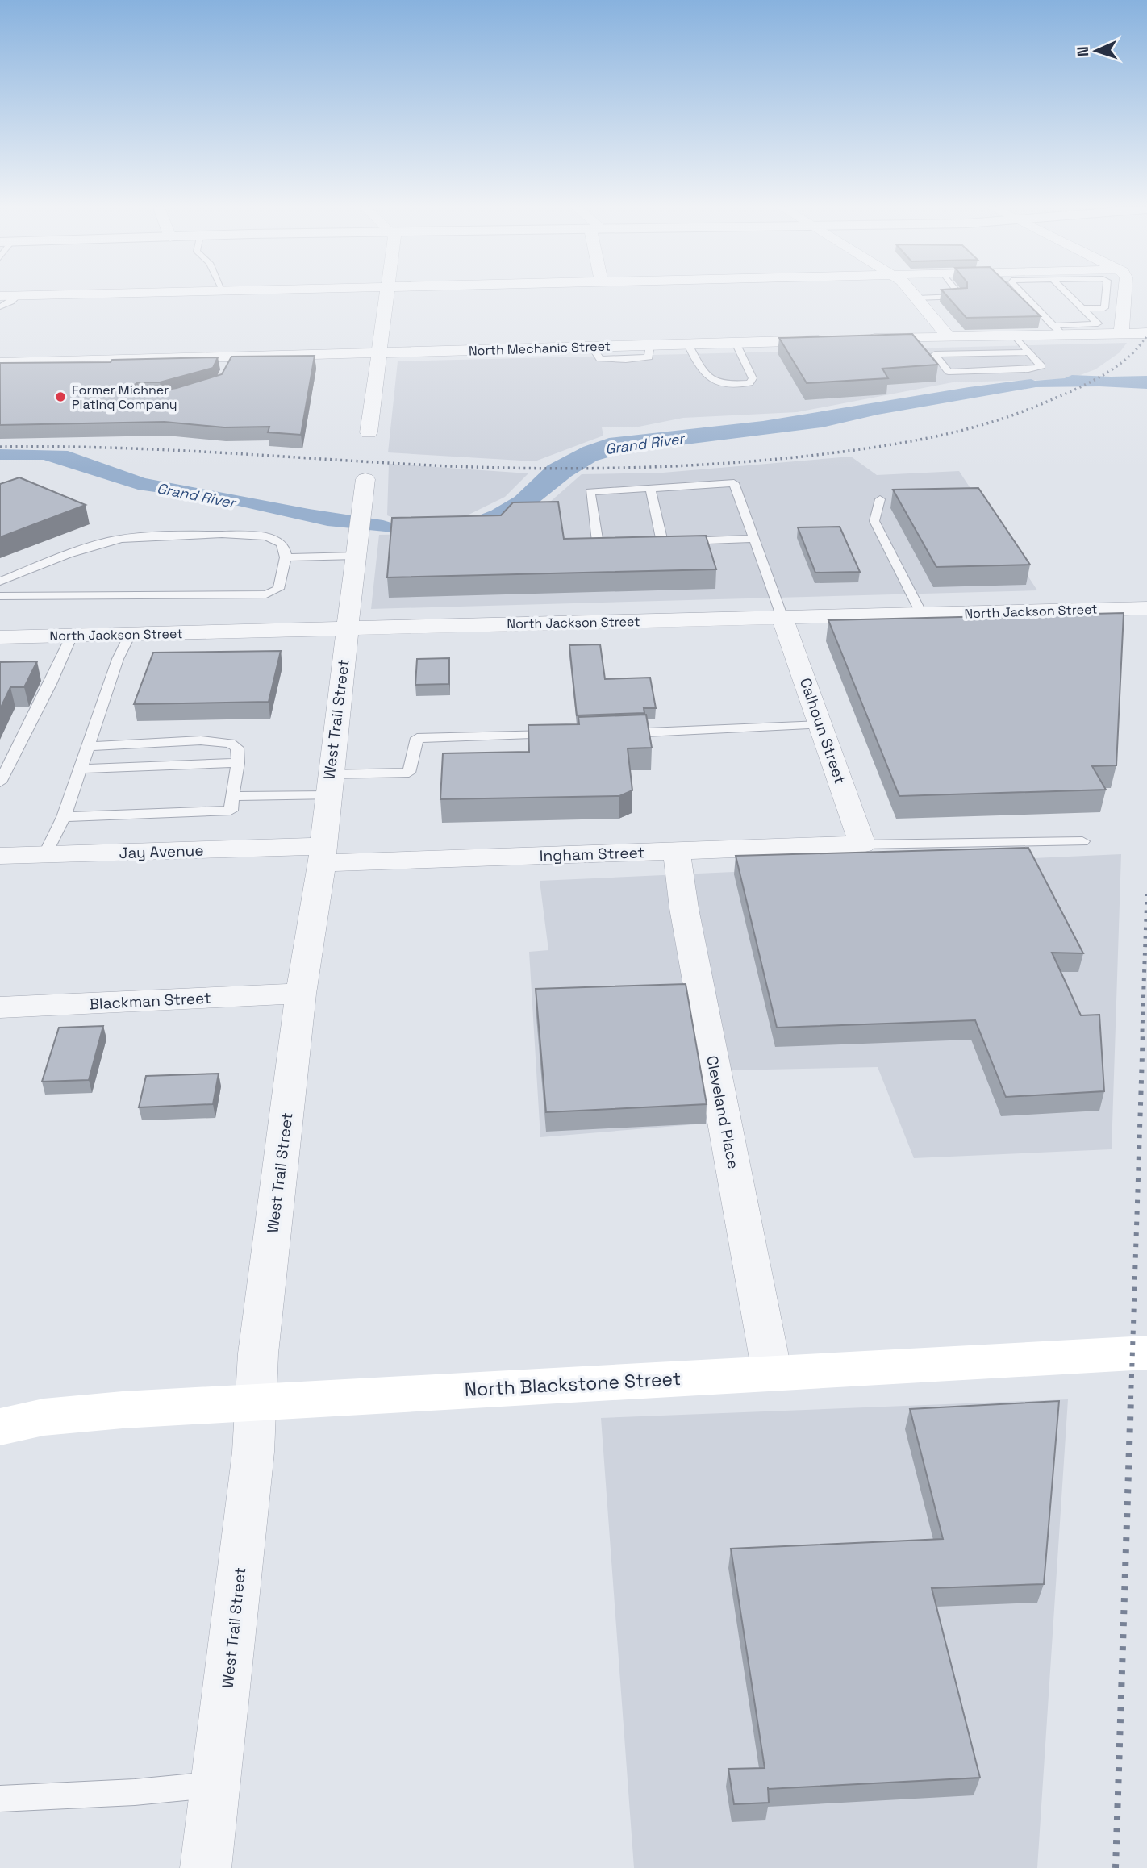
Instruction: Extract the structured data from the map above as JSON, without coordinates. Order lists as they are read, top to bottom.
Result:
{
  "streets": {
    "main road": ["North Blackstone Street"],
    "street": [
      "North Mechanic Street",
      "North Jackson Street",
      "West Trail Street",
      "Calhoun Street",
      "Jay Avenue",
      "Ingham Street",
      "Blackman Street",
      "Cleveland Place"
    ]
  },
  "crossings": [
    ["North Jackson Street", "West Trail Street"],
    ["North Jackson Street", "Calhoun Street"],
    ["West Trail Street", "Jay Avenue"],
    ["West Trail Street", "Ingham Street"],
    ["West Trail Street", "Blackman Street"],
    ["West Trail Street", "North Blackstone Street"],
    ["Calhoun Street", "Ingham Street"],
    ["Jay Avenue", "Ingham Street"],
    ["Ingham Street", "Cleveland Place"],
    ["Cleveland Place", "North Blackstone Street"]
  ],
  "water": ["Grand River"],
  "places": ["Former Michner Plating Company"],
  "north": "left"
}
